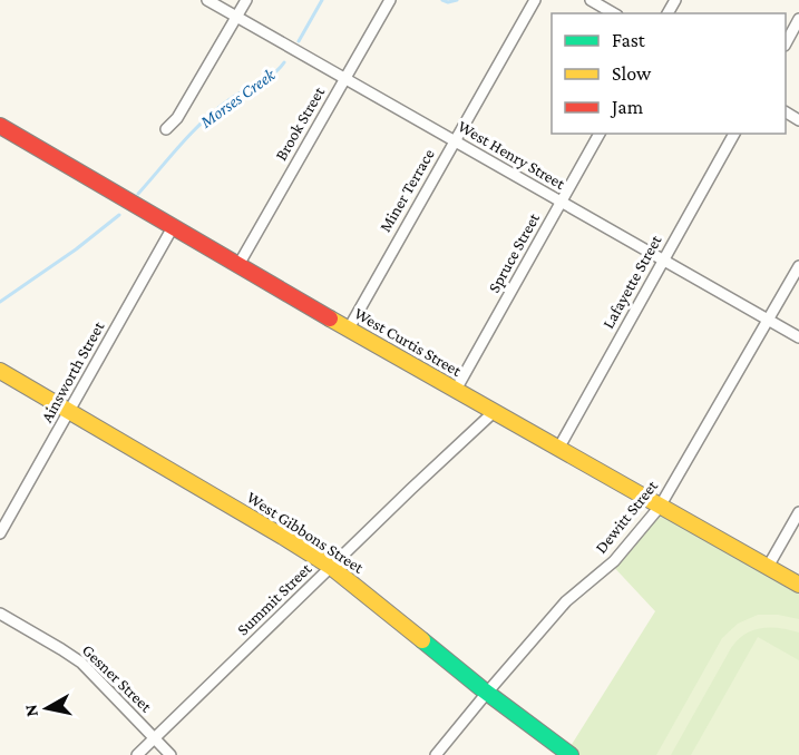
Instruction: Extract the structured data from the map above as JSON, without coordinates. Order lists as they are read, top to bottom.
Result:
{
  "streets": {
    "street": [
      "Brook Street",
      "West Henry Street",
      "Miner Terrace",
      "Spruce Street",
      "Lafayette Street",
      "West Curtis Street",
      "Ainsworth Street",
      "Dewitt Street",
      "West Gibbons Street",
      "Summit Street",
      "Gesner Street"
    ]
  },
  "crossings": [
    ["Brook Street", "West Henry Street"],
    ["Brook Street", "West Curtis Street"],
    ["West Henry Street", "Miner Terrace"],
    ["West Henry Street", "Spruce Street"],
    ["West Henry Street", "Lafayette Street"],
    ["West Henry Street", "Dewitt Street"],
    ["Miner Terrace", "West Curtis Street"],
    ["Spruce Street", "West Curtis Street"],
    ["Lafayette Street", "West Curtis Street"],
    ["West Curtis Street", "Ainsworth Street"],
    ["West Curtis Street", "Dewitt Street"],
    ["West Curtis Street", "Summit Street"],
    ["Ainsworth Street", "West Gibbons Street"],
    ["Dewitt Street", "West Gibbons Street"],
    ["West Gibbons Street", "Summit Street"],
    ["Summit Street", "Gesner Street"]
  ],
  "water": ["Morses Creek"],
  "legend": ["Fast", "Slow", "Jam"],
  "north": "left"
}
